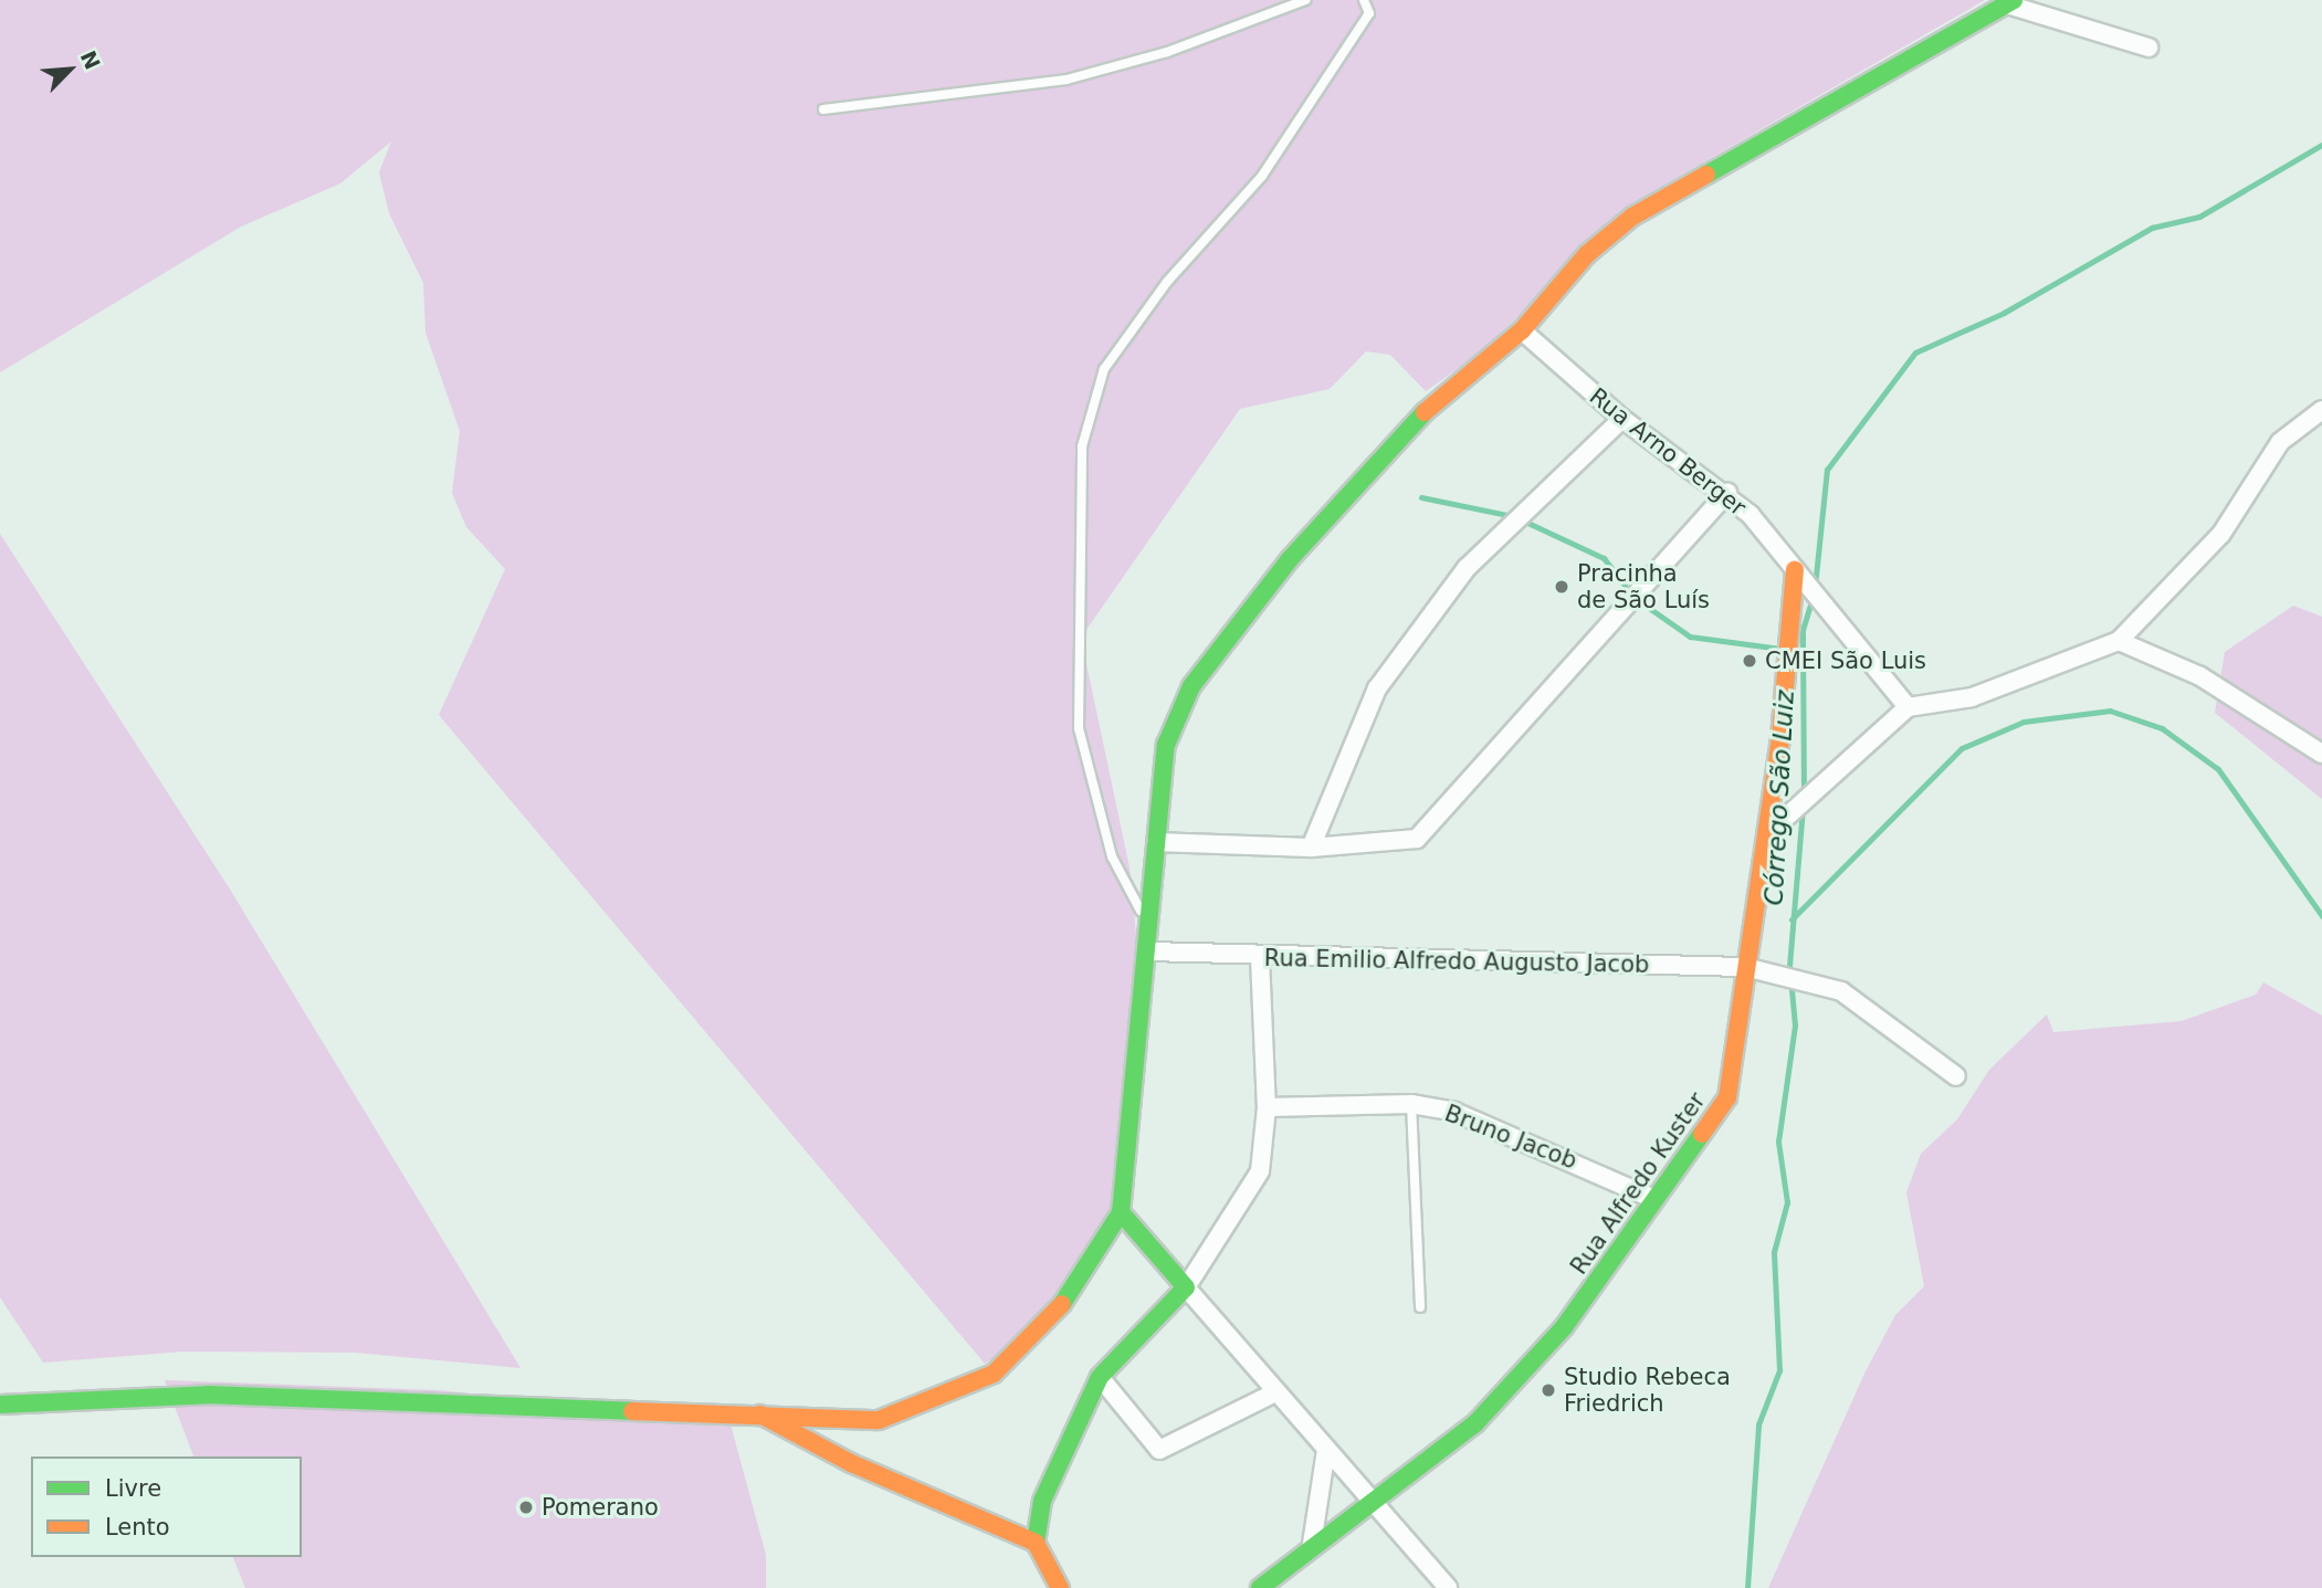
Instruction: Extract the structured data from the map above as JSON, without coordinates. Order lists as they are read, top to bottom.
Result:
{
  "streets": {
    "main road": ["Rua Alfredo Kuster"],
    "street": ["Rua Arno Berger", "Rua Emilio Alfredo Augusto Jacob", "Bruno Jacob"]
  },
  "crossings": [
    ["Rua Arno Berger", "Rua Alfredo Kuster"],
    ["Rua Emilio Alfredo Augusto Jacob", "Rua Alfredo Kuster"],
    ["Bruno Jacob", "Rua Alfredo Kuster"]
  ],
  "water": ["Córrego São Luiz"],
  "places": [
    "Pracinha de São Luís",
    "CMEI São Luis",
    "Studio Rebeca Friedrich",
    "Pomerano"
  ],
  "legend": ["Livre", "Lento"],
  "north": "top right"
}
